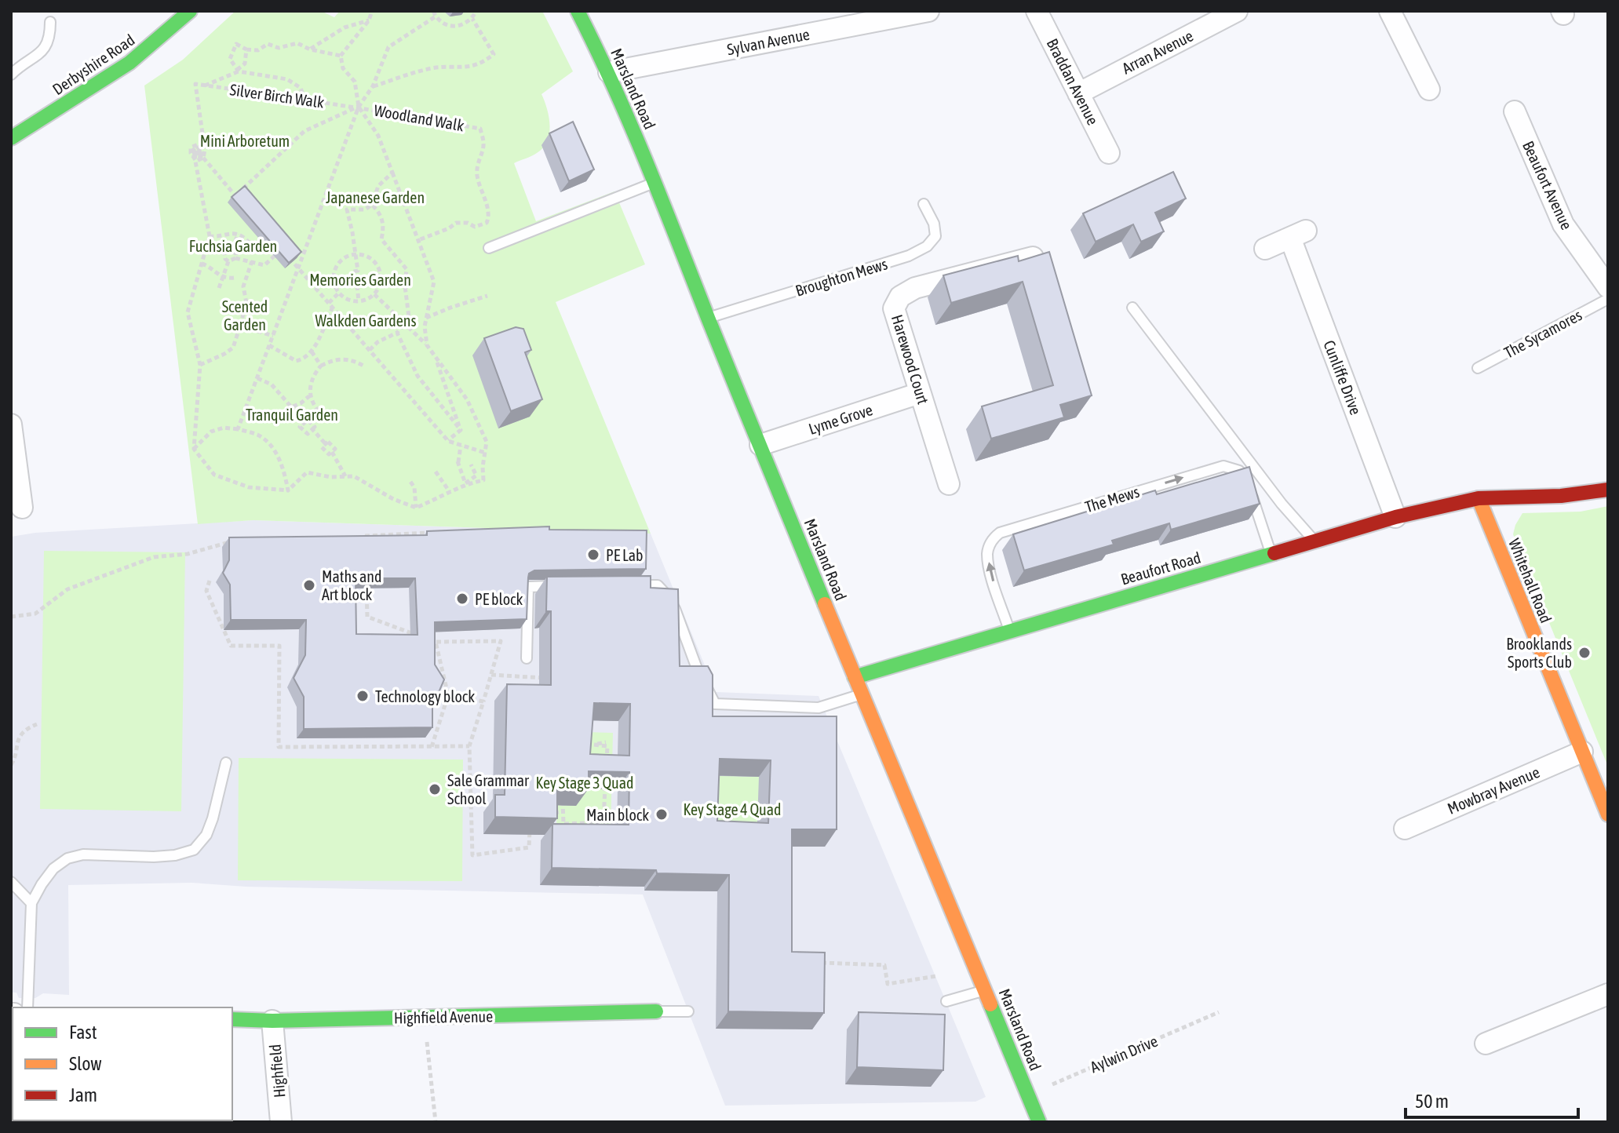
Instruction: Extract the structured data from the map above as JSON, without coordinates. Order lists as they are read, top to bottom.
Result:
{
  "streets": {
    "street": [
      "Sylvan Avenue",
      "Arran Avenue",
      "Derbyshire Road",
      "Braddan Avenue",
      "Marsland Road",
      "Beaufort Avenue",
      "Harewood Court",
      "Cunliffe Drive",
      "Lyme Grove",
      "Beaufort Road",
      "Whitehall Road",
      "Mowbray Avenue",
      "Highfield Avenue",
      "Highfield"
    ],
    "lane": ["Broughton Mews", "The Sycamores", "The Mews"],
    "path": ["Silver Birch Walk", "Woodland Walk", "Aylwin Drive"]
  },
  "crossings": [
    ["Sylvan Avenue", "Marsland Road"],
    ["Arran Avenue", "Braddan Avenue"],
    ["Marsland Road", "Broughton Mews"],
    ["Marsland Road", "Lyme Grove"],
    ["Marsland Road", "Beaufort Road"],
    ["Marsland Road", "Aylwin Drive"],
    ["Silver Birch Walk", "Woodland Walk"],
    ["Harewood Court", "Lyme Grove"],
    ["Cunliffe Drive", "Beaufort Road"],
    ["The Mews", "Beaufort Road"],
    ["Beaufort Road", "Whitehall Road"],
    ["Whitehall Road", "Mowbray Avenue"],
    ["Highfield Avenue", "Highfield"]
  ],
  "parks": [
    "Mini Arboretum",
    "Japanese Garden",
    "Fuchsia Garden",
    "Memories Garden",
    "Scented Garden",
    "Walkden Gardens",
    "Tranquil Garden",
    "Key Stage 3 Quad",
    "Key Stage 4 Quad"
  ],
  "places": [
    "PE Lab",
    "Maths and Art block",
    "PE block",
    "Brooklands Sports Club",
    "Technology block",
    "Sale Grammar School",
    "Main block"
  ],
  "legend": ["Fast", "Slow", "Jam"],
  "scale_bar": "50 m"
}
